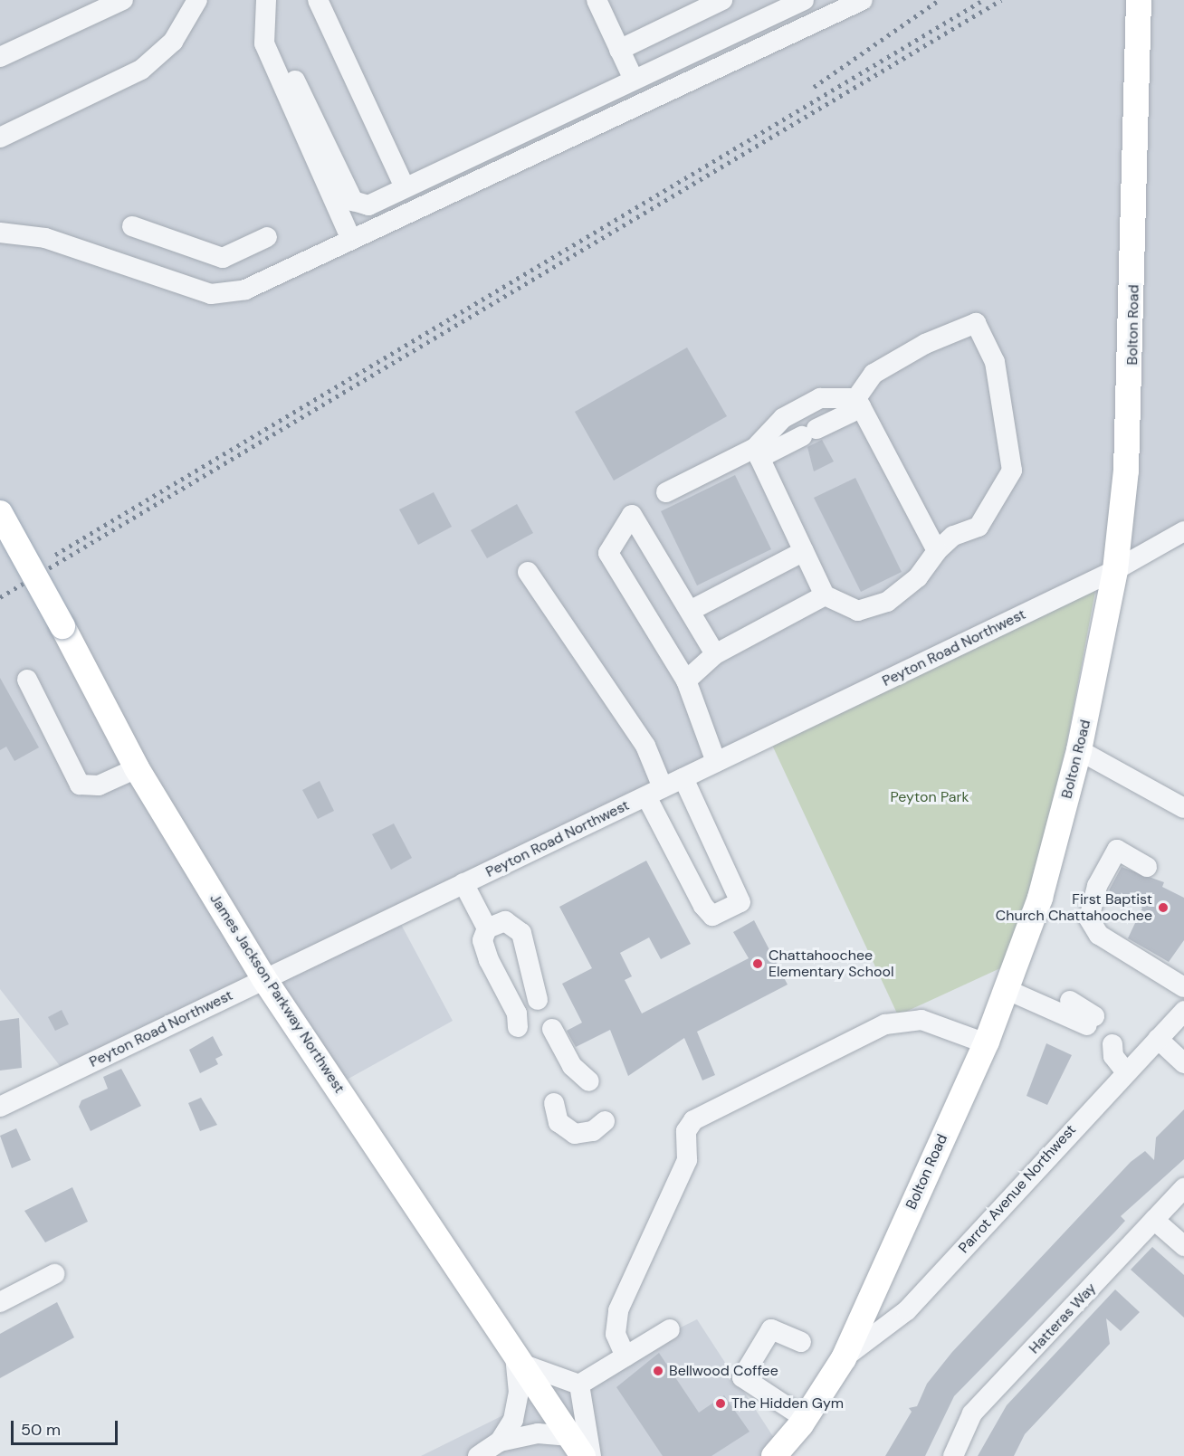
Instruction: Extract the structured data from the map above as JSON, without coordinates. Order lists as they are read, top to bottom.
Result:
{
  "streets": {
    "main road": ["Bolton Road", "James Jackson Parkway Northwest"],
    "street": ["Peyton Road Northwest", "Parrot Avenue Northwest", "Hatteras Way"]
  },
  "crossings": [
    ["Bolton Road", "Peyton Road Northwest"],
    ["Bolton Road", "Parrot Avenue Northwest"],
    ["Peyton Road Northwest", "James Jackson Parkway Northwest"]
  ],
  "parks": ["Peyton Park"],
  "places": [
    "First Baptist Church Chattahoochee",
    "Chattahoochee Elementary School",
    "Bellwood Coffee",
    "The Hidden Gym"
  ],
  "scale_bar": "50 m"
}
